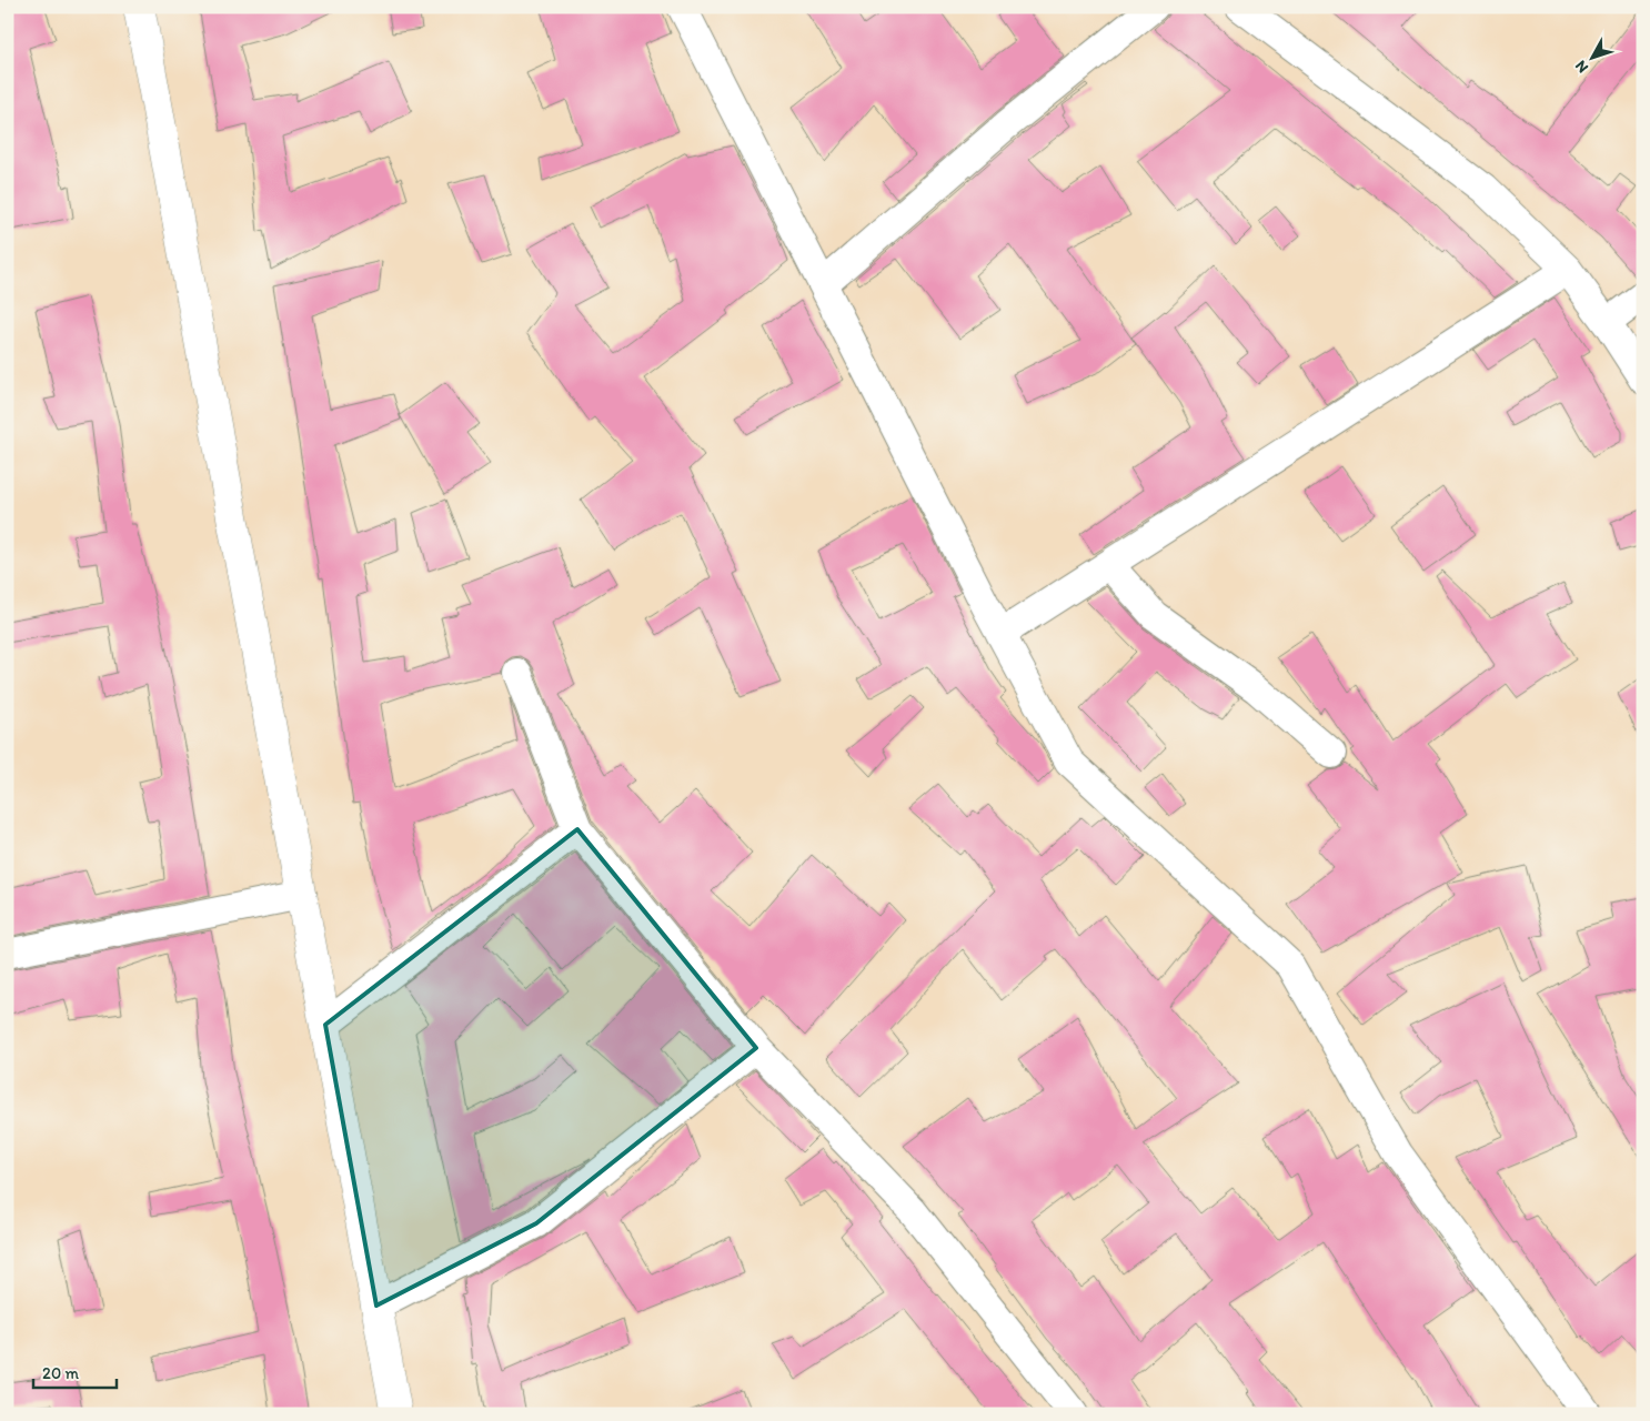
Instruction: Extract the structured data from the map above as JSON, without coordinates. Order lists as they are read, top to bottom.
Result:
{
  "scale_bar": "20 m",
  "north": "bottom left"
}
